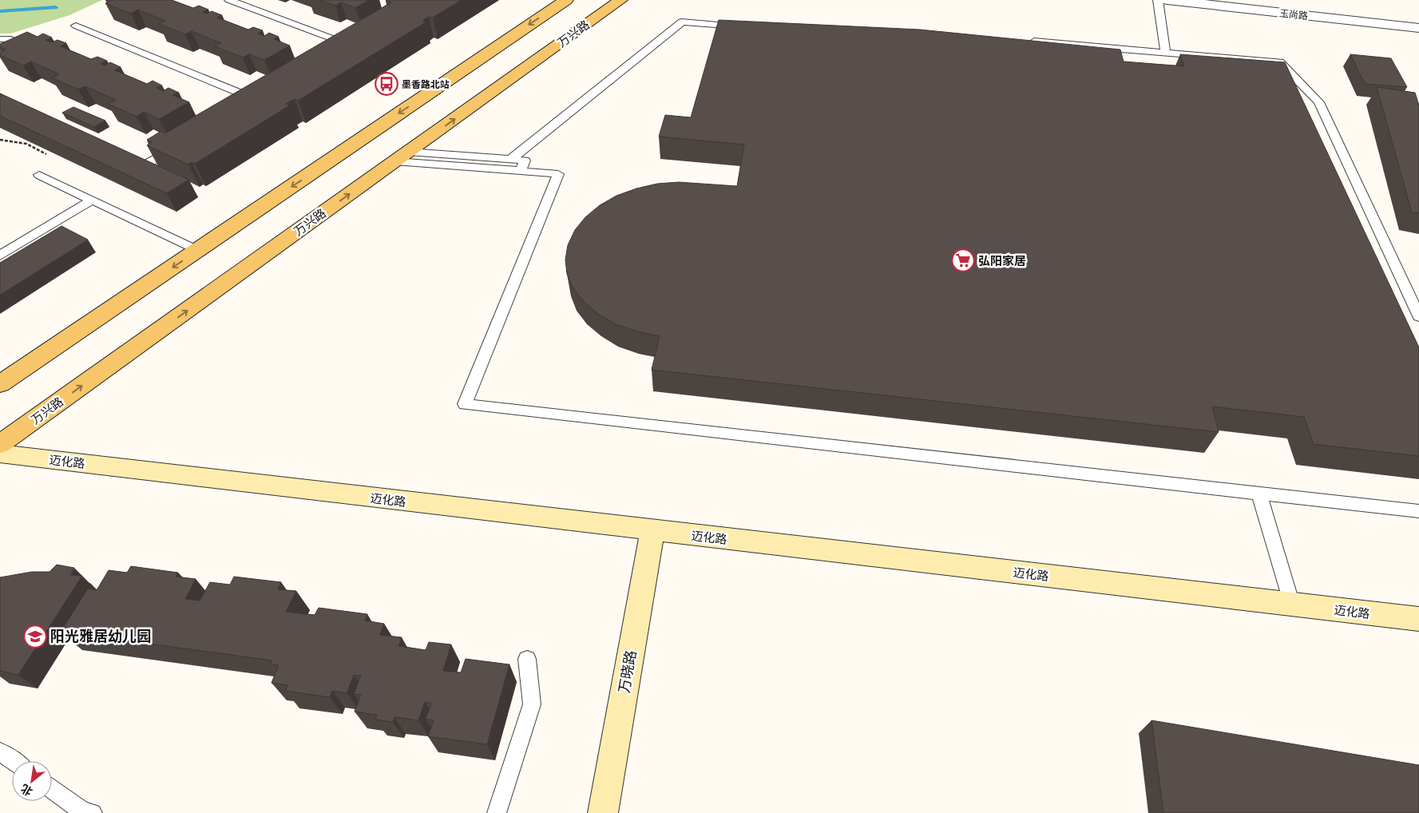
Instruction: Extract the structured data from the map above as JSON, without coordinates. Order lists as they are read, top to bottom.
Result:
{
  "streets": {
    "main road": ["万兴路"],
    "street": ["玉尚路", "迈化路", "万晓路"]
  },
  "crossings": [
    ["迈化路", "万晓路"]
  ],
  "places": {
    "bus stop": ["墨香路北站"],
    "supermarket": ["弘阳家居"],
    "school or university": ["阳光雅居幼儿园"]
  },
  "north": "bottom left"
}
